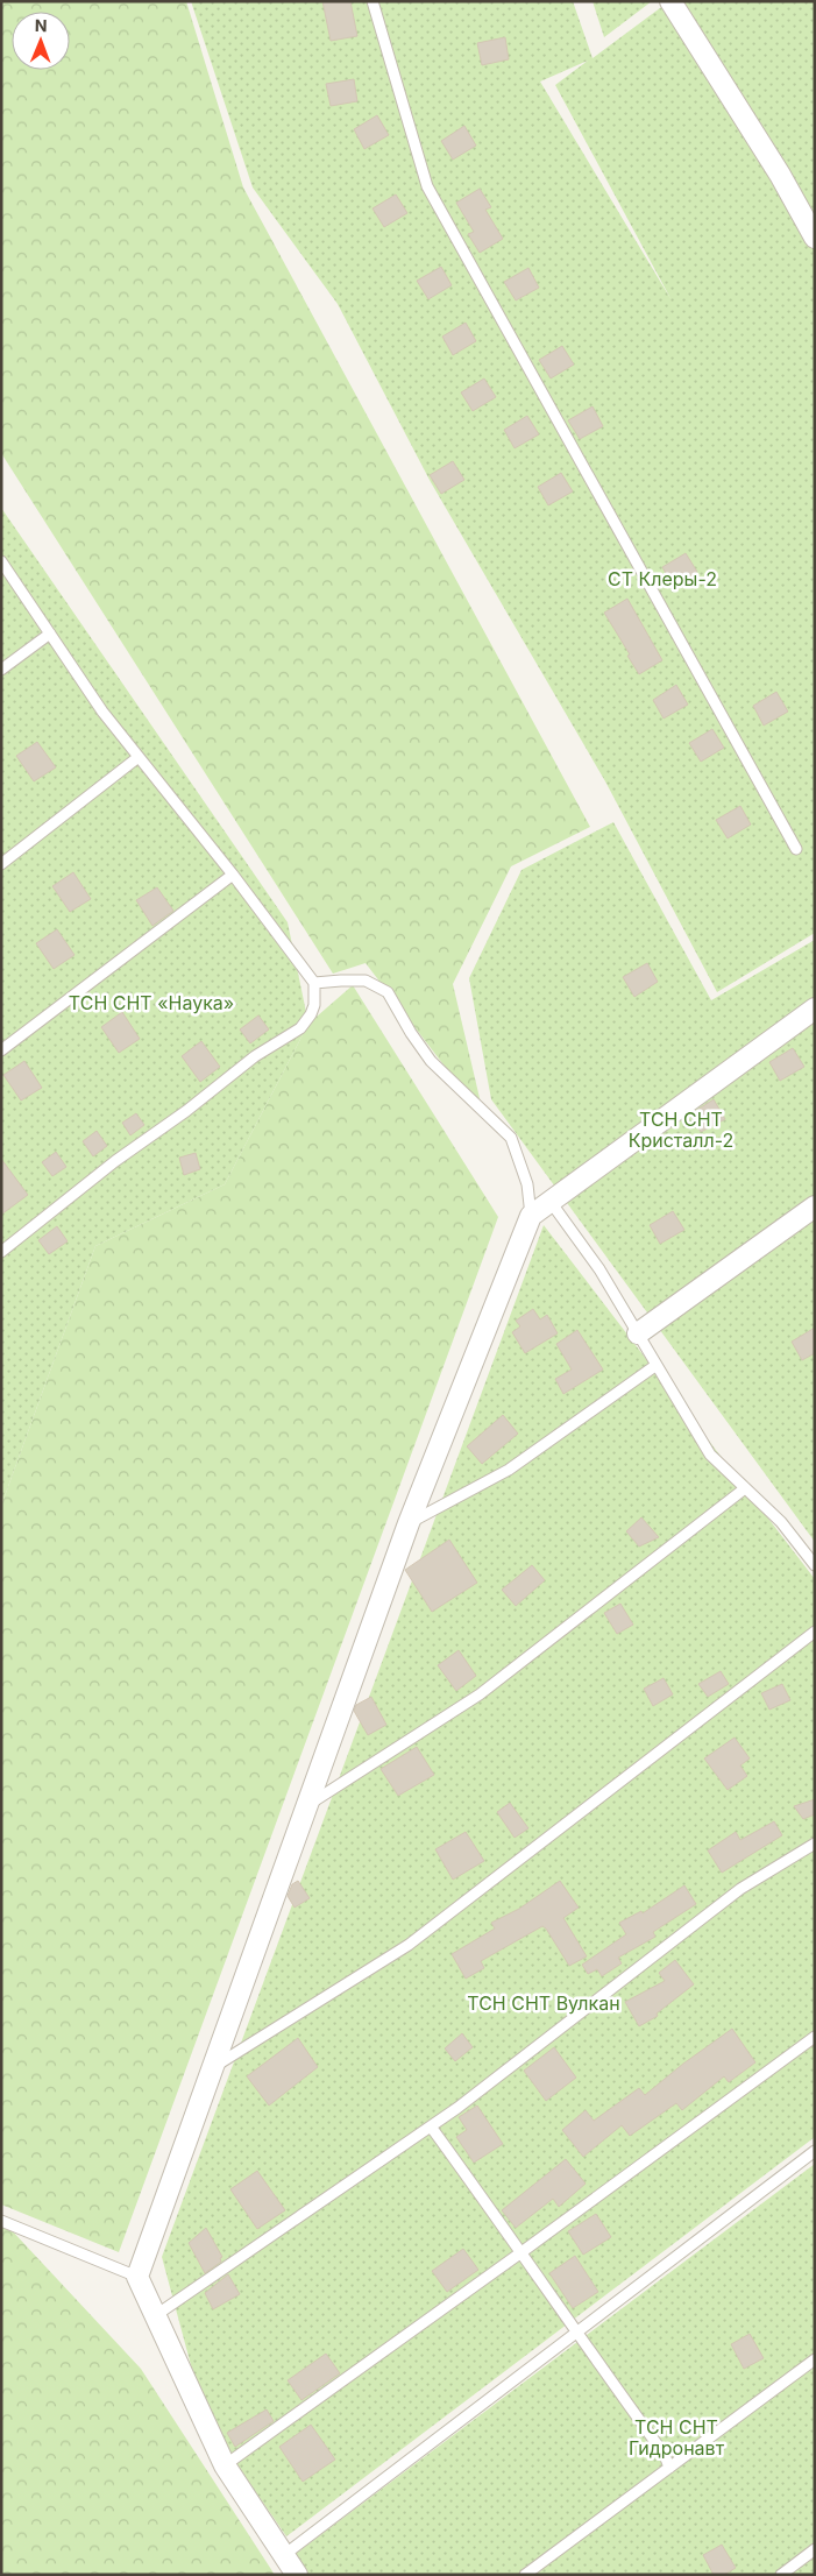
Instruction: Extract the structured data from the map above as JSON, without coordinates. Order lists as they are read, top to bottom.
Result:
{
  "parks": [
    "СТ Клеры-2",
    "ТСН СНТ «Наука»",
    "ТСН СНТ Кристалл-2",
    "ТСН СНТ Вулкан",
    "ТСН СНТ Гидронавт"
  ],
  "north": "top"
}
